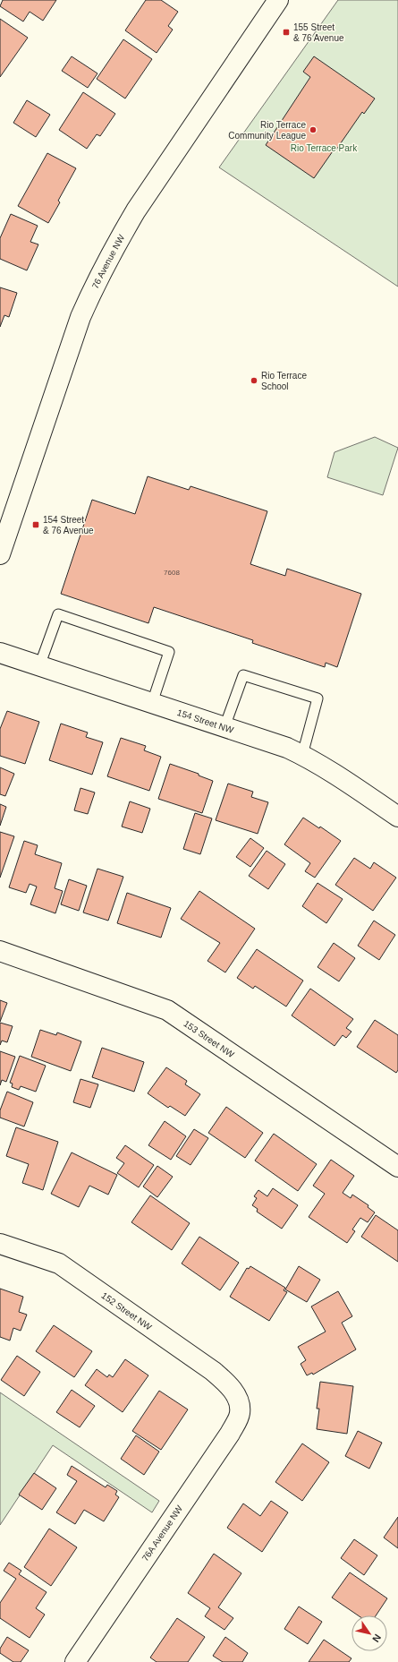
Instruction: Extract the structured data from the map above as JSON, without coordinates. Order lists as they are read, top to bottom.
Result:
{
  "streets": {
    "street": [
      "76 Avenue NW",
      "154 Street NW",
      "153 Street NW",
      "152 Street NW",
      "76A Avenue NW"
    ]
  },
  "crossings": [
    ["152 Street NW", "76A Avenue NW"]
  ],
  "parks": ["Rio Terrace Park"],
  "places": {
    "transit": ["155 Street & 76 Avenue", "154 Street & 76 Avenue"],
    "other": ["Rio Terrace Community League", "Rio Terrace School"]
  },
  "house_numbers": ["7608"],
  "north": "bottom right"
}
